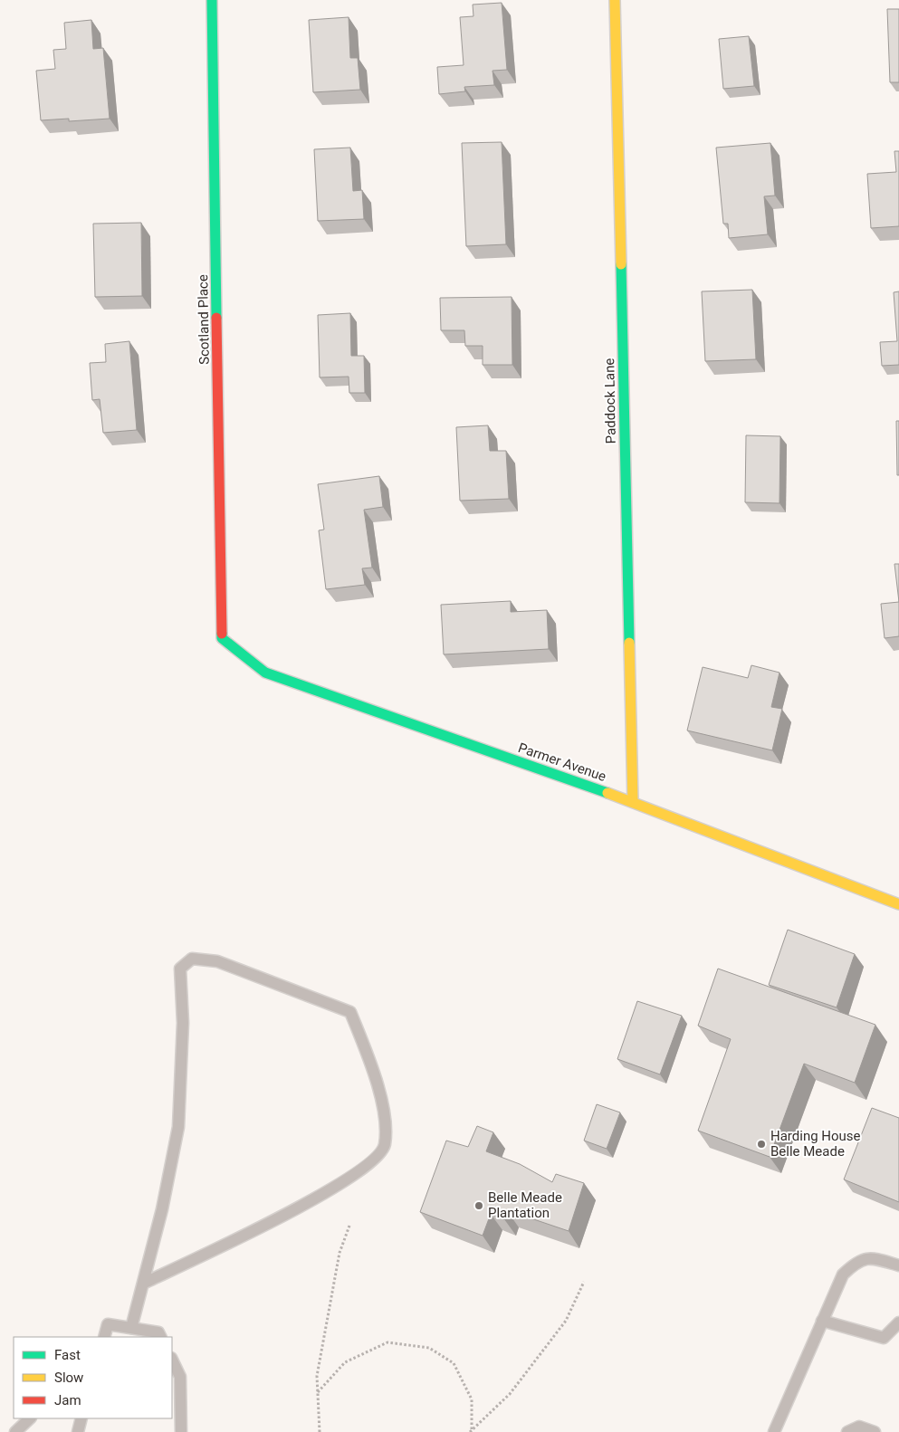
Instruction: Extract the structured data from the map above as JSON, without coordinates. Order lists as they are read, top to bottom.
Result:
{
  "streets": {
    "street": ["Scotland Place", "Paddock Lane", "Parmer Avenue"]
  },
  "crossings": [
    ["Scotland Place", "Parmer Avenue"],
    ["Paddock Lane", "Parmer Avenue"]
  ],
  "places": ["Harding House Belle Meade", "Belle Meade Plantation"],
  "legend": ["Fast", "Slow", "Jam"]
}
